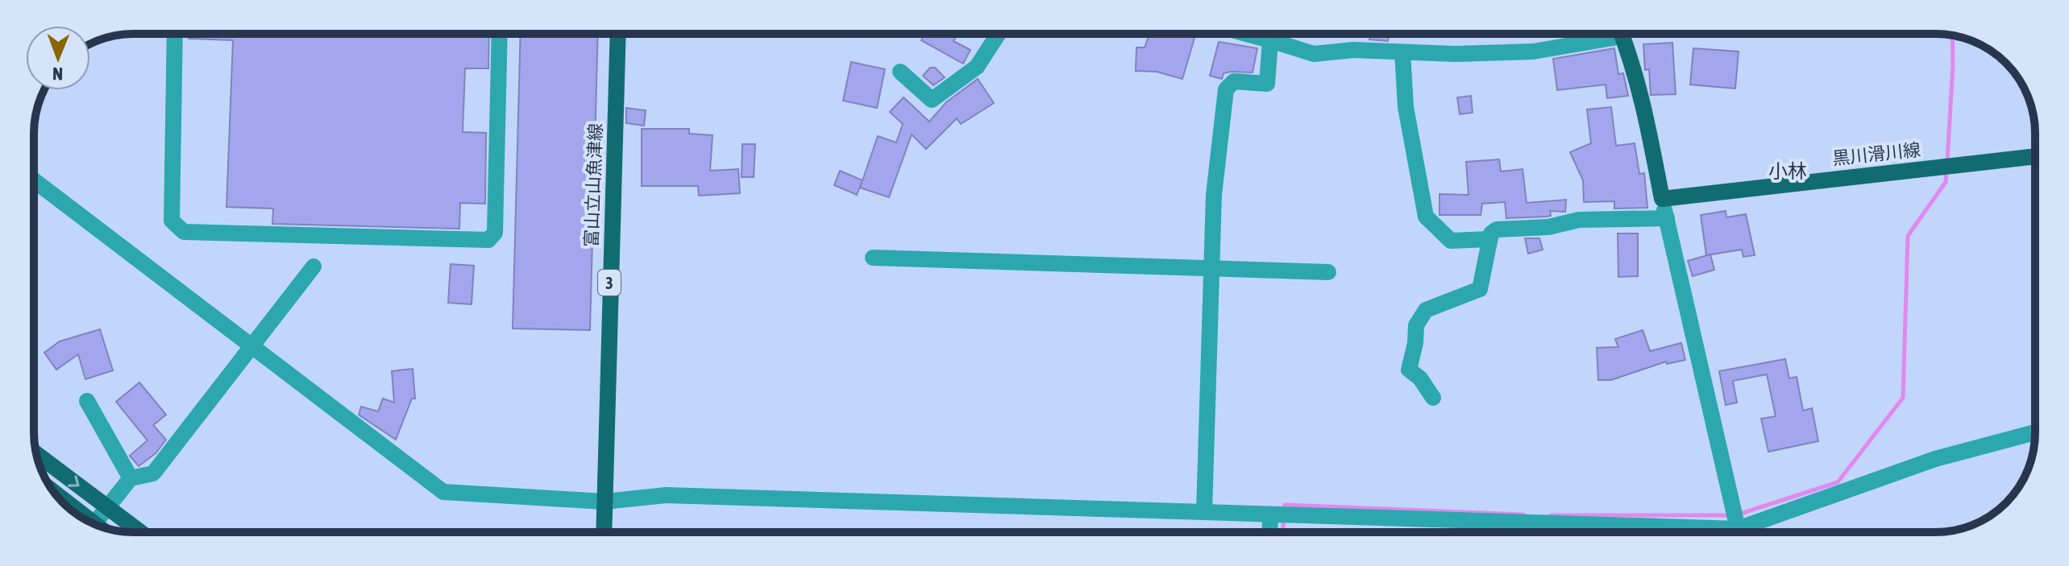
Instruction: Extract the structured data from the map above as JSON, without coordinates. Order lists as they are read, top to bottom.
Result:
{
  "streets": {
    "main road": ["黒川滑川線", "富山立山魚津線", "3"]
  },
  "districts": ["小林"],
  "north": "bottom"
}
